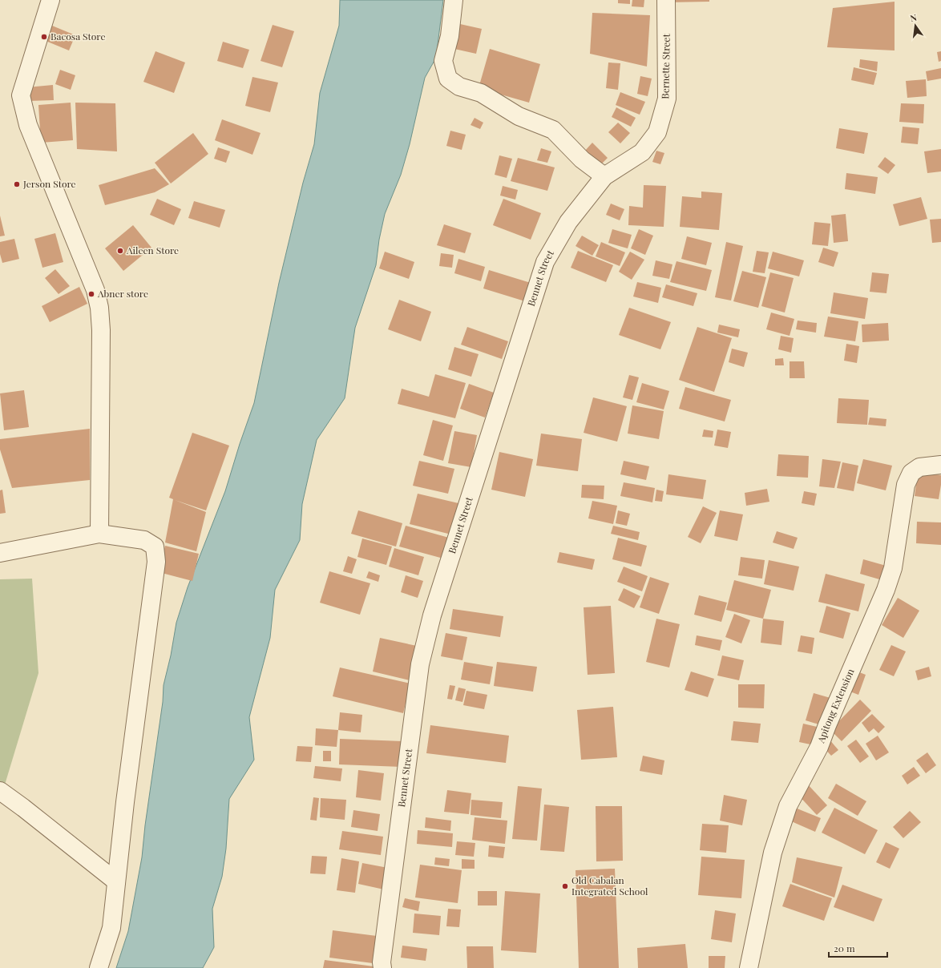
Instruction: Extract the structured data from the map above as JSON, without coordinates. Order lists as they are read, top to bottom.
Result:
{
  "streets": {
    "street": ["Bernette Street", "Bennet Street", "Apitong Extension"]
  },
  "crossings": [
    ["Bernette Street", "Bennet Street"]
  ],
  "places": [
    "Bacosa Store",
    "Jerson Store",
    "Aileen Store",
    "Abner store",
    "Old Cabalan Integrated School"
  ],
  "scale_bar": "20 m",
  "north": "top"
}
